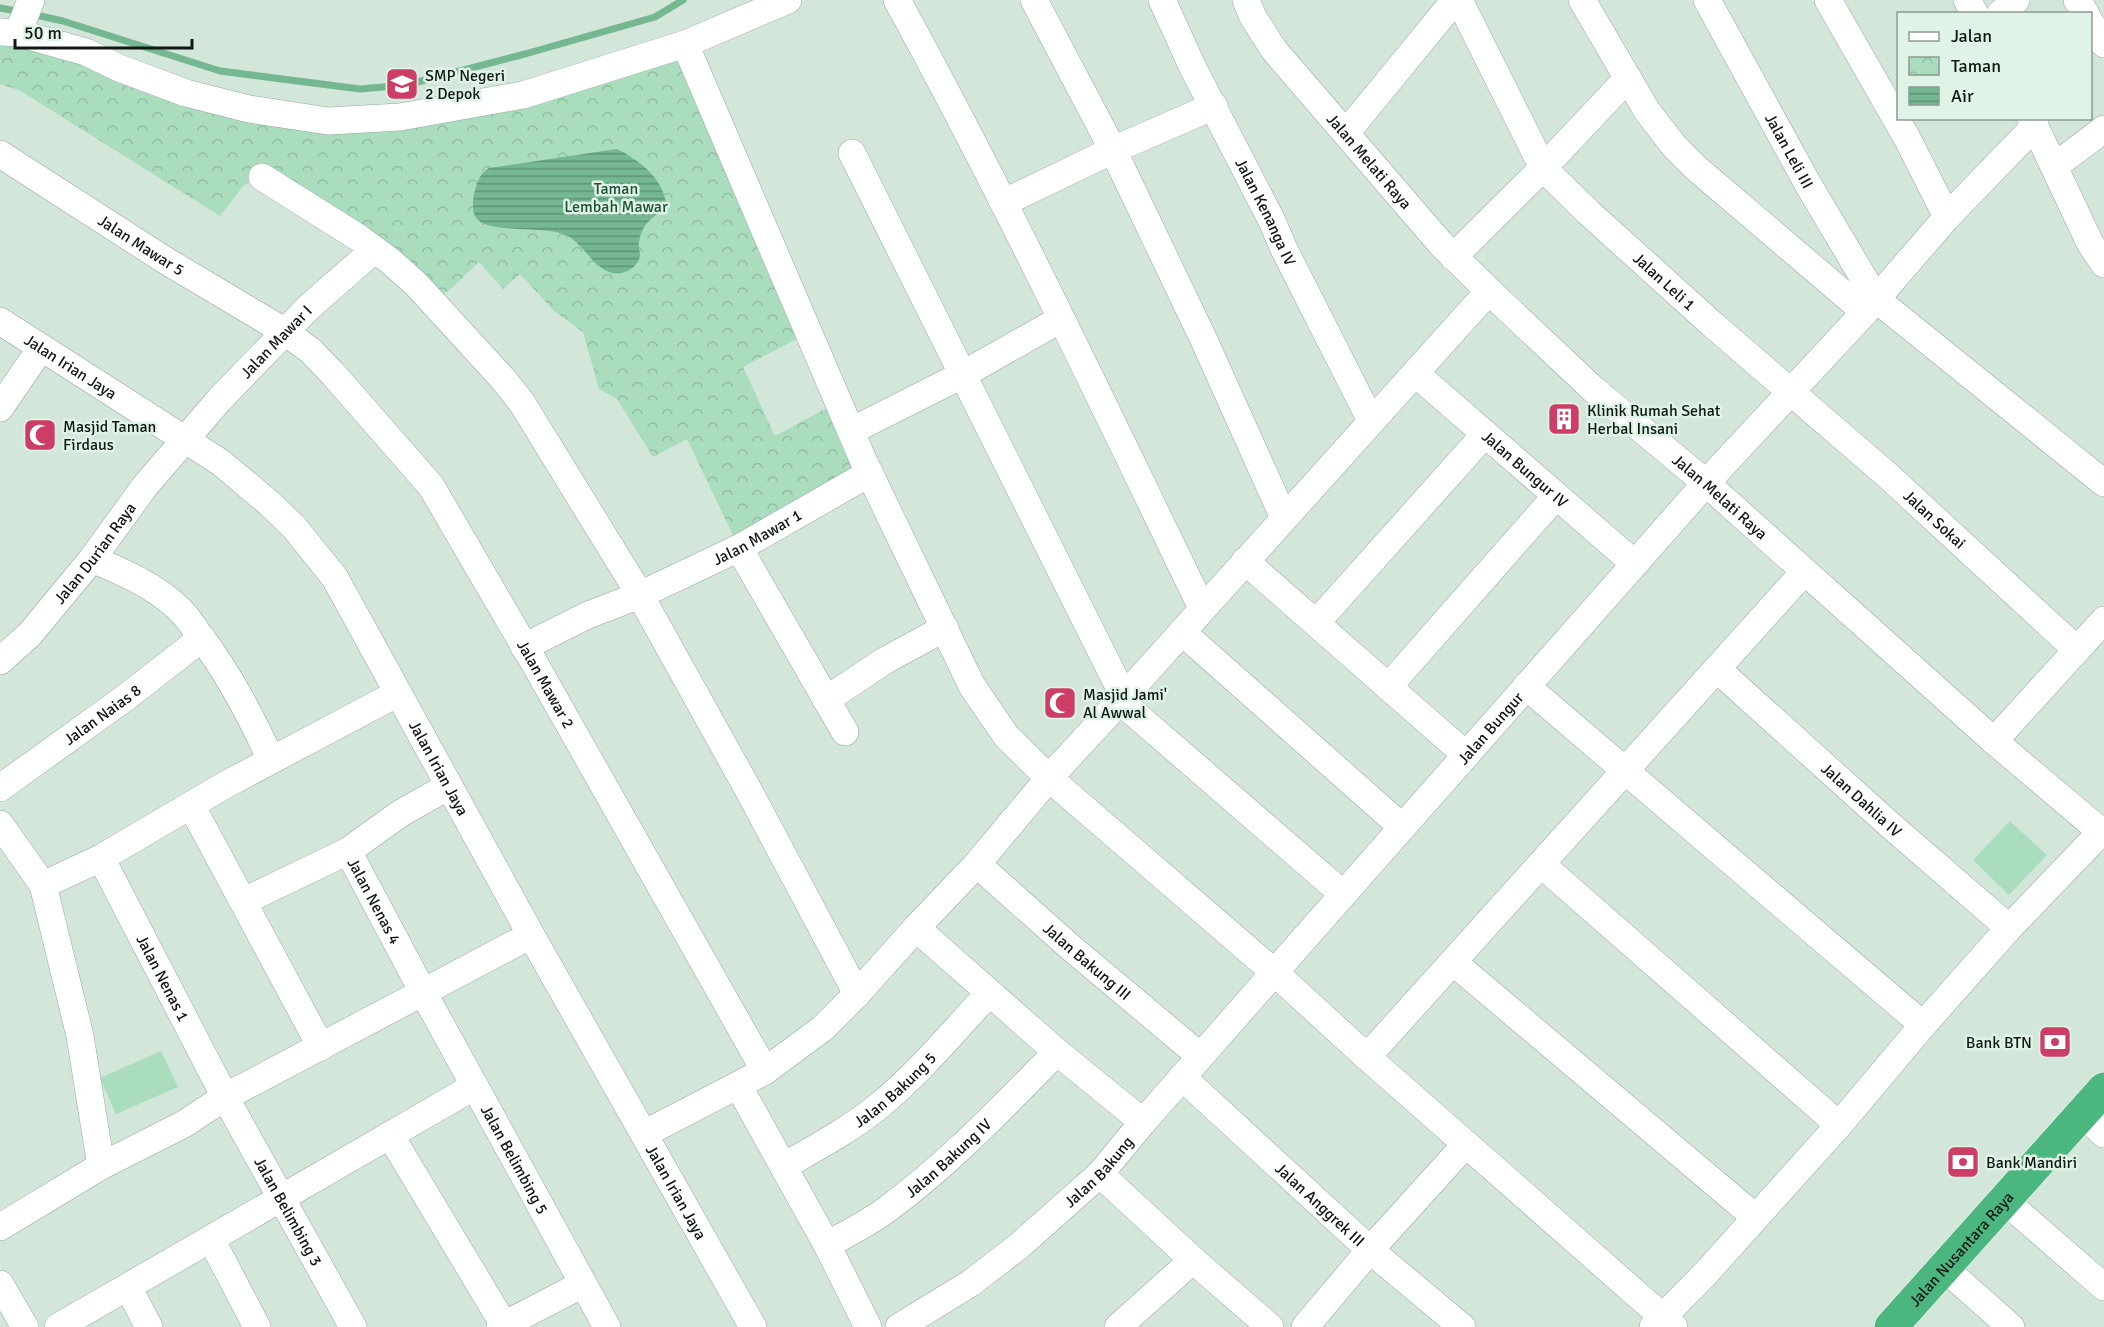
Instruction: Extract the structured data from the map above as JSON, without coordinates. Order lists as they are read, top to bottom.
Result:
{
  "streets": {
    "highway": ["Jalan Nusantara Raya"],
    "street": [
      "Jalan Leli III",
      "Jalan Melati Raya",
      "Jalan Kenanga IV",
      "Jalan Mawar 5",
      "Jalan Leli 1",
      "Jalan Mawar I",
      "Jalan Irian Jaya",
      "Jalan Bungur IV",
      "Jalan Sokai",
      "Jalan Mawar 1",
      "Jalan Durian Raya",
      "Jalan Mawar 2",
      "Jalan Naias 8",
      "Jalan Bungur",
      "Jalan Dahlia IV",
      "Jalan Nenas 4",
      "Jalan Bakung III",
      "Jalan Nenas 1",
      "Jalan Bakung 5",
      "Jalan Bakung IV",
      "Jalan Belimbing 5",
      "Jalan Bakung",
      "Jalan Anggrek III",
      "Jalan Belimbing 3"
    ]
  },
  "crossings": [
    ["Jalan Leli III", "Jalan Bungur"],
    ["Jalan Melati Raya", "Jalan Bungur"],
    ["Jalan Mawar 5", "Jalan Mawar I"],
    ["Jalan Mawar 5", "Jalan Mawar 2"],
    ["Jalan Leli 1", "Jalan Sokai"],
    ["Jalan Leli 1", "Jalan Bungur"],
    ["Jalan Mawar I", "Jalan Irian Jaya"],
    ["Jalan Mawar I", "Jalan Durian Raya"],
    ["Jalan Mawar I", "Jalan Mawar 2"],
    ["Jalan Irian Jaya", "Jalan Durian Raya"],
    ["Jalan Bungur IV", "Jalan Bungur"],
    ["Jalan Sokai", "Jalan Bungur"],
    ["Jalan Mawar 1", "Jalan Mawar 2"],
    ["Jalan Bungur", "Jalan Bakung"],
    ["Jalan Nenas 4", "Jalan Belimbing 5"],
    ["Jalan Bakung III", "Jalan Bakung"],
    ["Jalan Nenas 1", "Jalan Belimbing 3"],
    ["Jalan Bakung", "Jalan Anggrek III"]
  ],
  "parks": ["Taman Lembah Mawar"],
  "places": {
    "school or university": ["SMP Negeri 2 Depok"],
    "building": ["Klinik Rumah Sehat Herbal Insani"],
    "mosque": ["Masjid Taman Firdaus", "Masjid Jami' Al Awwal"],
    "bank": ["Bank BTN", "Bank Mandiri"]
  },
  "legend": ["Jalan", "Taman", "Air"],
  "scale_bar": "50 m"
}
